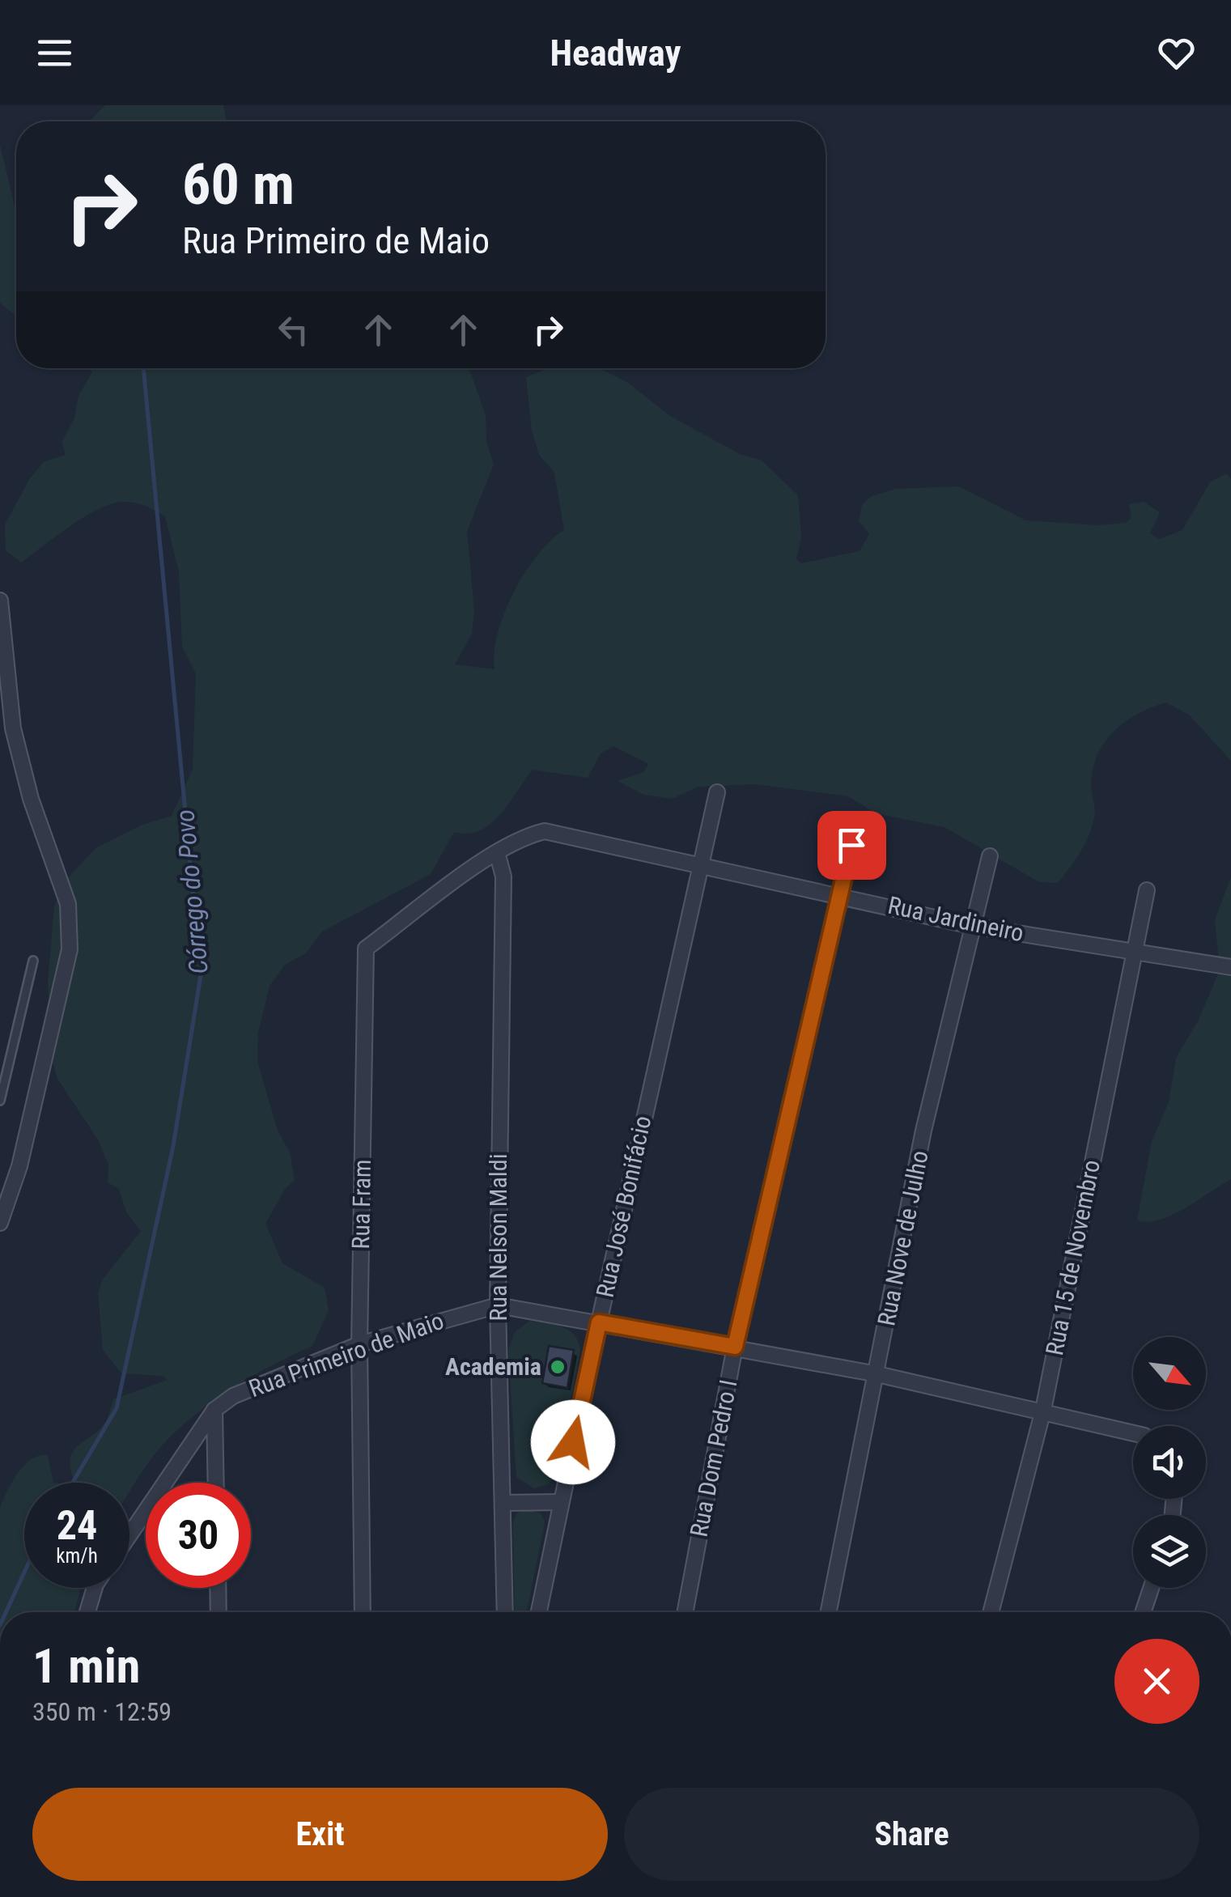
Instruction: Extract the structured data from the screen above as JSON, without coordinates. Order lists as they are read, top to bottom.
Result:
{
  "streets": {
    "street": [
      "Rua Jardineiro",
      "Rua Fram",
      "Rua José Bonifácio",
      "Rua Nelson Maldi",
      "Rua Nove de Julho",
      "Rua 15 de Novembro",
      "Rua Primeiro de Maio",
      "Rua Dom Pedro I"
    ]
  },
  "crossings": [
    ["Rua Jardineiro", "Rua Fram"],
    ["Rua Jardineiro", "Rua José Bonifácio"],
    ["Rua Jardineiro", "Rua Nelson Maldi"],
    ["Rua Jardineiro", "Rua Nove de Julho"],
    ["Rua Jardineiro", "Rua 15 de Novembro"],
    ["Rua Jardineiro", "Rua Dom Pedro I"],
    ["Rua Fram", "Rua Nelson Maldi"],
    ["Rua Fram", "Rua Primeiro de Maio"],
    ["Rua José Bonifácio", "Rua Primeiro de Maio"],
    ["Rua Nelson Maldi", "Rua Primeiro de Maio"],
    ["Rua Nove de Julho", "Rua Primeiro de Maio"],
    ["Rua 15 de Novembro", "Rua Primeiro de Maio"],
    ["Rua Primeiro de Maio", "Rua Dom Pedro I"]
  ],
  "water": ["Córrego do Povo"],
  "places": ["Academia"],
  "north": "bottom right",
  "page": {
    "header": "Headway",
    "turn": ["60 m", "Rua Primeiro de Maio"],
    "speed": "24 km/h",
    "limit": "30",
    "heading": ["1 min", "350 m · 12:59"],
    "buttons": ["Exit", "Share"]
  }
}
